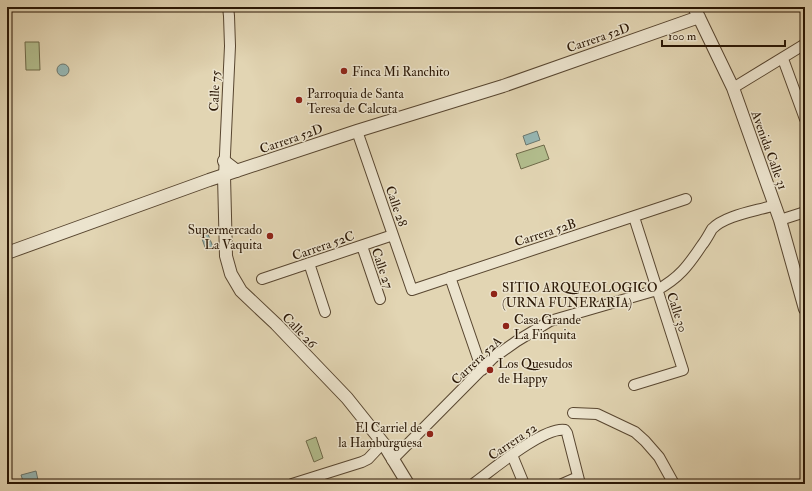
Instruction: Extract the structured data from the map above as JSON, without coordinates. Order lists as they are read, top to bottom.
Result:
{
  "streets": {
    "street": [
      "Carrera 52D",
      "Calle 75",
      "Avenida Calle 31",
      "Calle 28",
      "Carrera 52B",
      "Carrera 52C",
      "Calle 27",
      "Calle 30",
      "Calle 26",
      "Carrera 52A",
      "Carrera 52"
    ]
  },
  "crossings": [
    ["Carrera 52D", "Calle 75"],
    ["Carrera 52D", "Avenida Calle 31"],
    ["Carrera 52D", "Calle 28"],
    ["Carrera 52D", "Calle 26"],
    ["Calle 75", "Calle 26"],
    ["Avenida Calle 31", "Carrera 52A"],
    ["Calle 28", "Carrera 52B"],
    ["Calle 28", "Carrera 52C"],
    ["Carrera 52B", "Calle 30"],
    ["Carrera 52C", "Calle 27"],
    ["Calle 30", "Carrera 52A"],
    ["Calle 26", "Carrera 52A"]
  ],
  "places": [
    "Finca Mi Ranchito",
    "Parroquia de Santa Teresa de Calcuta",
    "Supermercado La Vaquita",
    "SITIO ARQUEOLOGICO (URNA FUNERARIA)",
    "Casa Grande La Finquita",
    "Los Quesudos de Happy",
    "El Carriel de la Hamburguesa"
  ],
  "scale_bar": "100 m"
}
